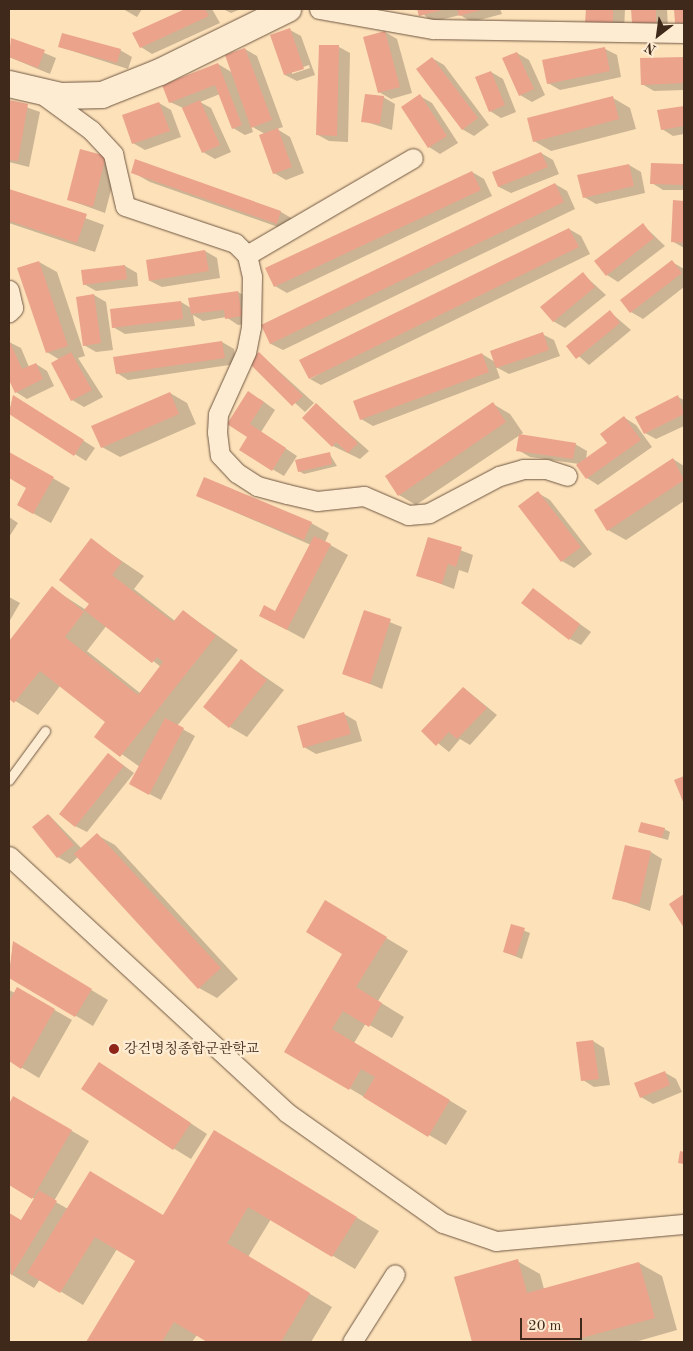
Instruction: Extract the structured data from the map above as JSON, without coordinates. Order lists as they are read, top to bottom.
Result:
{
  "places": ["강건명칭종합군관학교"],
  "scale_bar": "20 m",
  "north": "bottom left"
}
